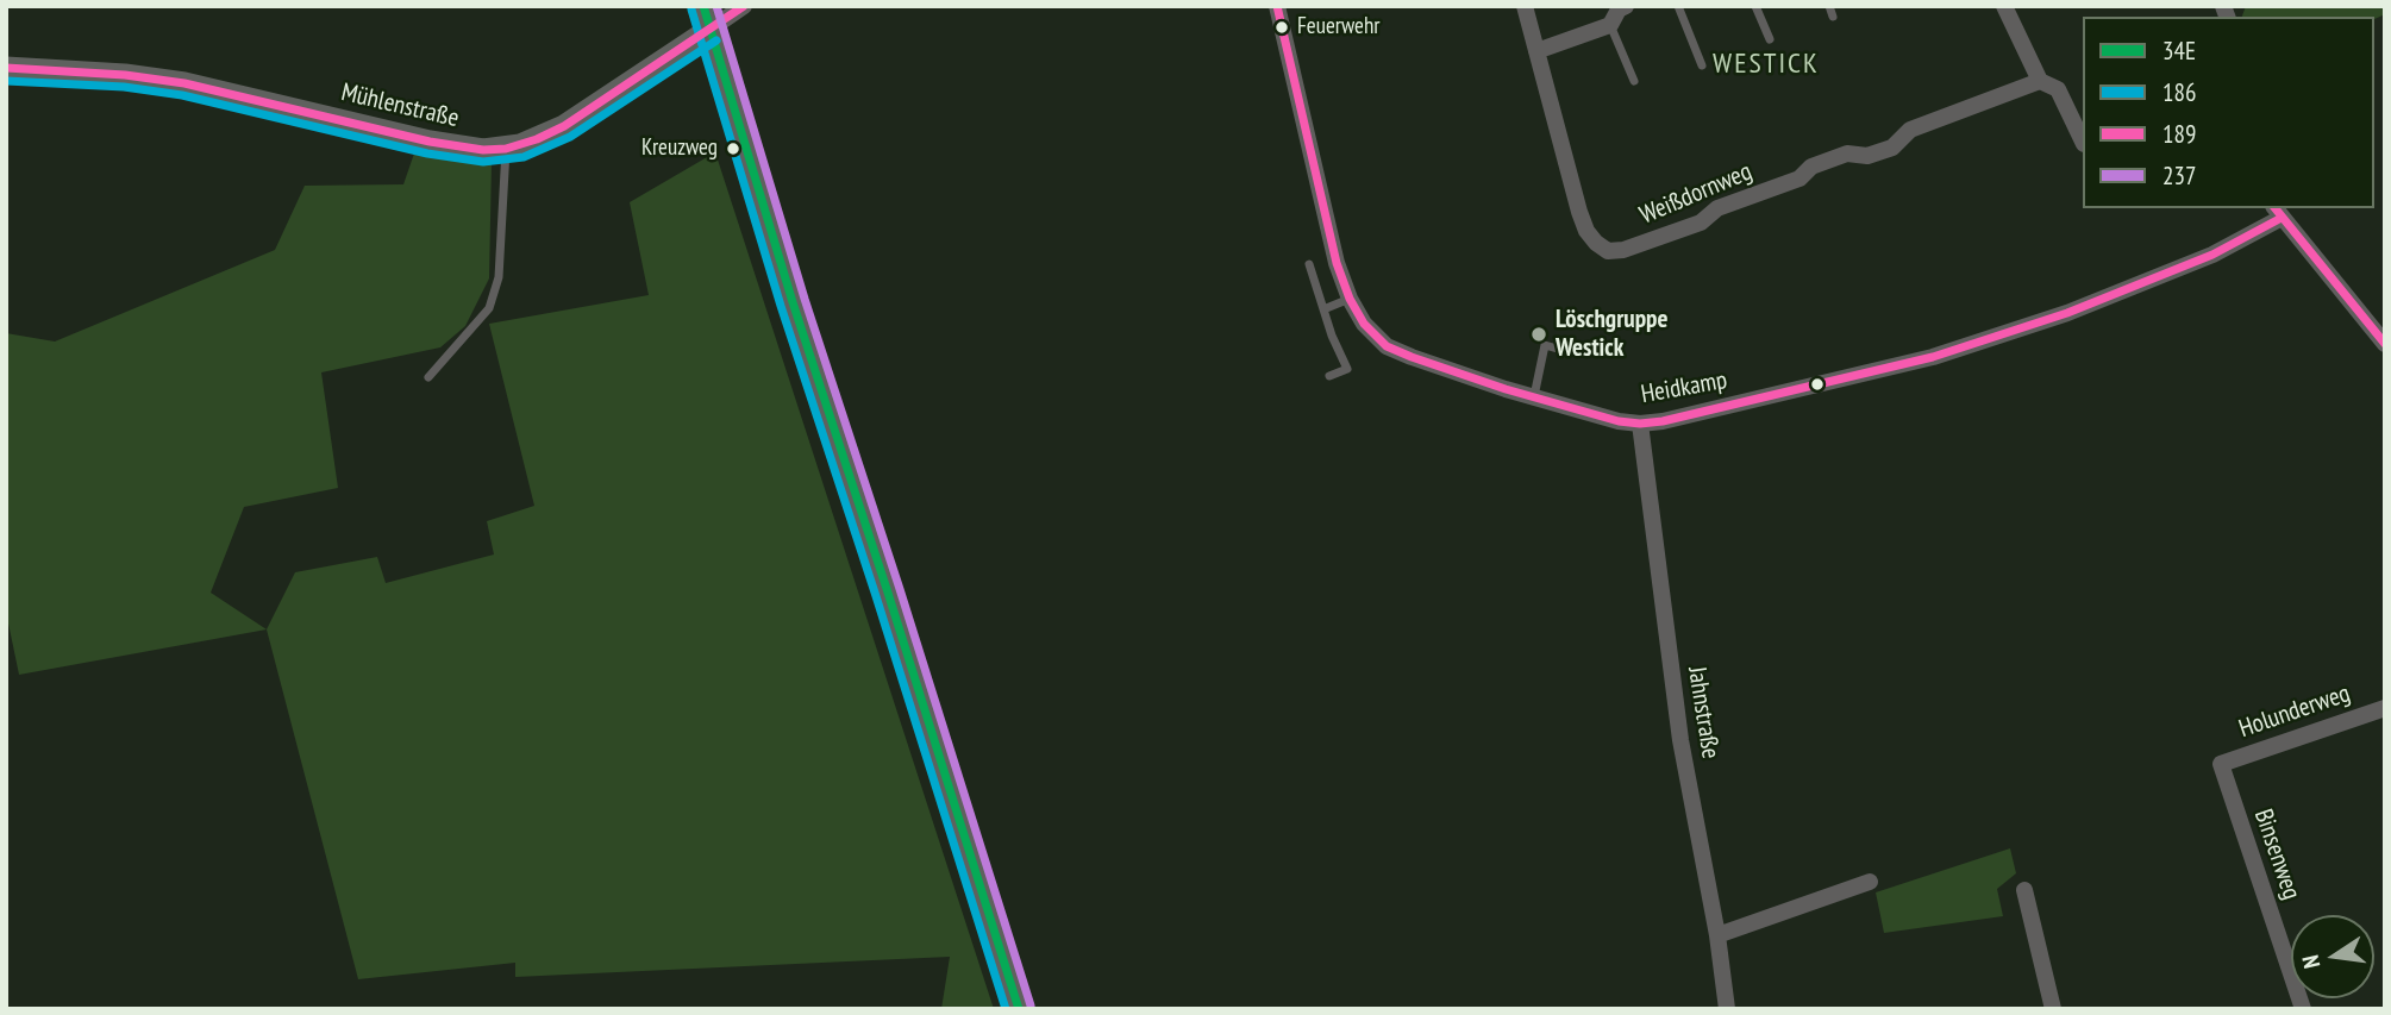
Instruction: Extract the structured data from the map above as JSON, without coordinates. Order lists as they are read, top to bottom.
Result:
{
  "streets": {
    "street": [
      "Mühlenstraße",
      "Weißdornweg",
      "Heidkamp",
      "Holunderweg",
      "Jahnstraße",
      "Binsenweg"
    ]
  },
  "crossings": [
    ["Heidkamp", "Jahnstraße"],
    ["Holunderweg", "Binsenweg"]
  ],
  "districts": ["WESTICK"],
  "places": ["Feuerwehr", "Kreuzweg", "Löschgruppe Westick"],
  "lines": [
    "transit line 34E",
    "transit line 189",
    "transit line 237",
    "transit line 186"
  ],
  "legend": [
    "34E",
    "186",
    "189",
    "237"
  ],
  "north": "left"
}
